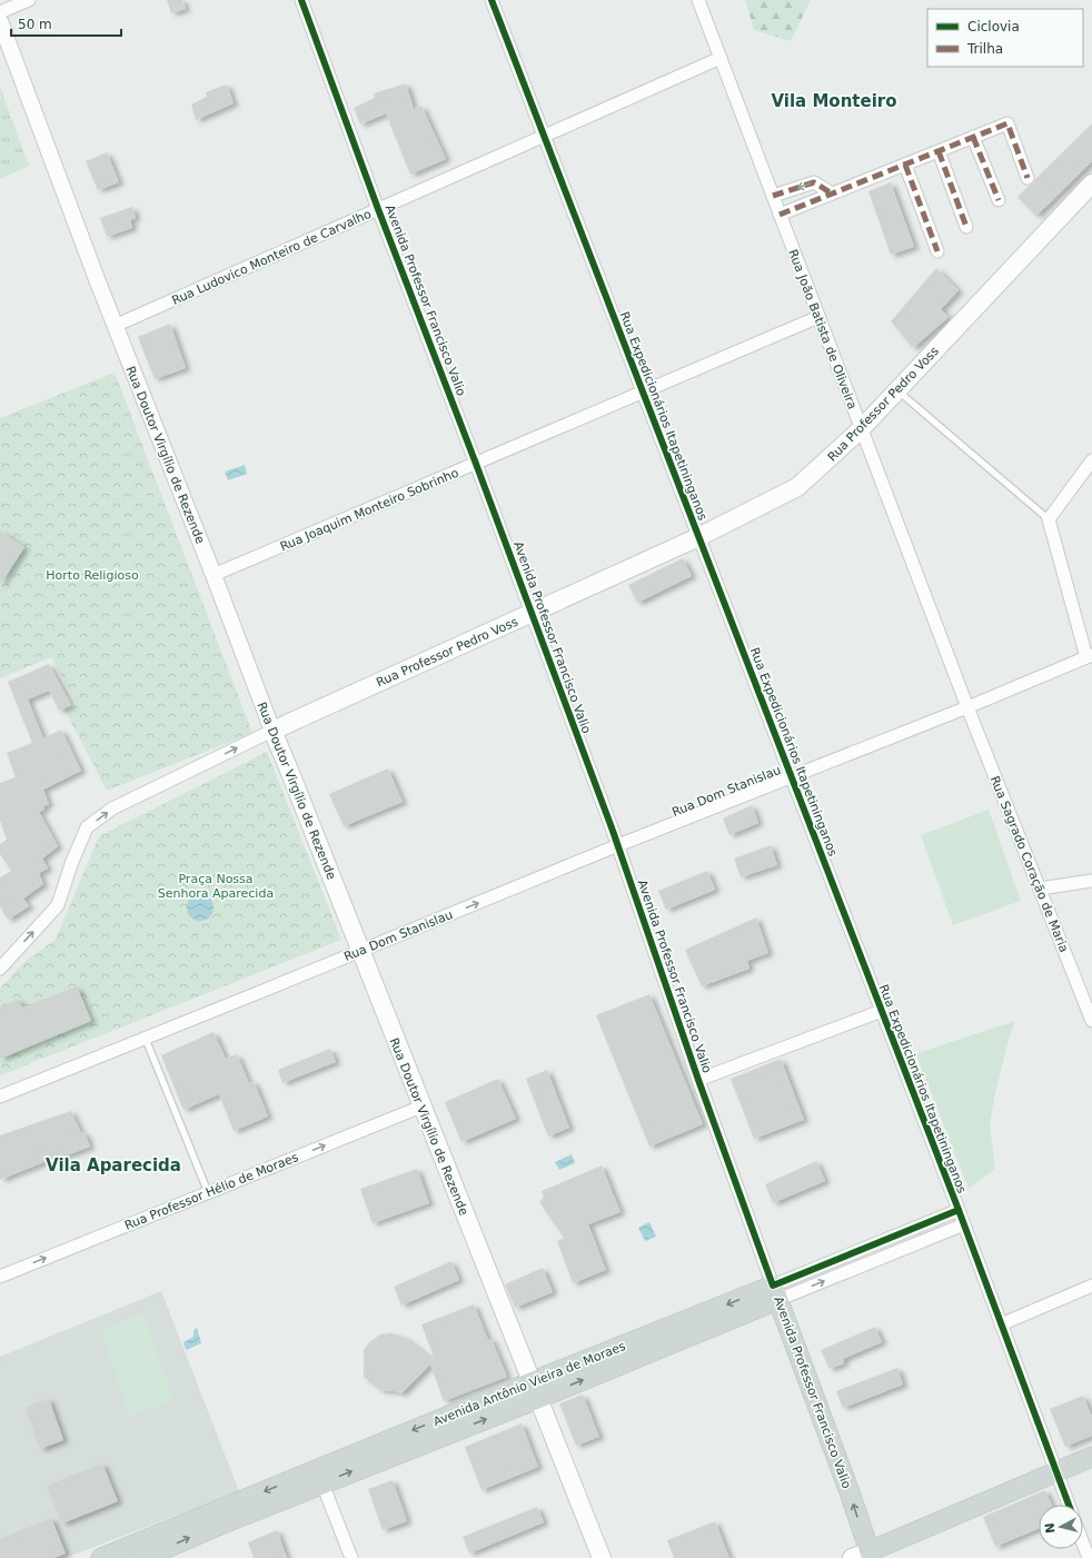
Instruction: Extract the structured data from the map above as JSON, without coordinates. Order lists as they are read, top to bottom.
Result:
{
  "streets": {
    "main road": [
      "Avenida Professor Francisco Valio",
      "Rua Professor Pedro Voss",
      "Rua Doutor Virgílio de Rezende",
      "Avenida Antônio Vieira de Moraes"
    ],
    "street": [
      "Rua Ludovico Monteiro de Carvalho",
      "Rua João Batista de Oliveira",
      "Rua Expedicionários Itapetininganos",
      "Rua Joaquim Monteiro Sobrinho",
      "Rua Dom Stanislau",
      "Rua Sagrado Coração de Maria",
      "Rua Professor Hélio de Moraes"
    ]
  },
  "crossings": [
    ["Rua Ludovico Monteiro de Carvalho", "Avenida Professor Francisco Valio"],
    ["Rua Ludovico Monteiro de Carvalho", "Rua João Batista de Oliveira"],
    ["Rua Ludovico Monteiro de Carvalho", "Rua Expedicionários Itapetininganos"],
    ["Rua Ludovico Monteiro de Carvalho", "Rua Doutor Virgílio de Rezende"],
    ["Avenida Professor Francisco Valio", "Rua Professor Pedro Voss"],
    ["Avenida Professor Francisco Valio", "Rua Joaquim Monteiro Sobrinho"],
    ["Avenida Professor Francisco Valio", "Rua Dom Stanislau"],
    ["Avenida Professor Francisco Valio", "Avenida Antônio Vieira de Moraes"],
    ["Rua João Batista de Oliveira", "Rua Professor Pedro Voss"],
    ["Rua João Batista de Oliveira", "Rua Joaquim Monteiro Sobrinho"],
    ["Rua João Batista de Oliveira", "Rua Dom Stanislau"],
    ["Rua João Batista de Oliveira", "Rua Sagrado Coração de Maria"],
    ["Rua Professor Pedro Voss", "Rua Expedicionários Itapetininganos"],
    ["Rua Professor Pedro Voss", "Rua Doutor Virgílio de Rezende"],
    ["Rua Expedicionários Itapetininganos", "Rua Joaquim Monteiro Sobrinho"],
    ["Rua Expedicionários Itapetininganos", "Rua Dom Stanislau"],
    ["Rua Expedicionários Itapetininganos", "Avenida Antônio Vieira de Moraes"],
    ["Rua Doutor Virgílio de Rezende", "Rua Joaquim Monteiro Sobrinho"],
    ["Rua Doutor Virgílio de Rezende", "Rua Dom Stanislau"],
    ["Rua Doutor Virgílio de Rezende", "Rua Professor Hélio de Moraes"],
    ["Rua Doutor Virgílio de Rezende", "Avenida Antônio Vieira de Moraes"],
    ["Rua Dom Stanislau", "Rua Sagrado Coração de Maria"]
  ],
  "one_way": ["Rua Professor Hélio de Moraes"],
  "districts": ["Vila Monteiro", "Vila Aparecida"],
  "parks": ["Horto Religioso", "Praça Nossa Senhora Aparecida"],
  "legend": ["Ciclovia", "Trilha"],
  "scale_bar": "50 m",
  "north": "left"
}
